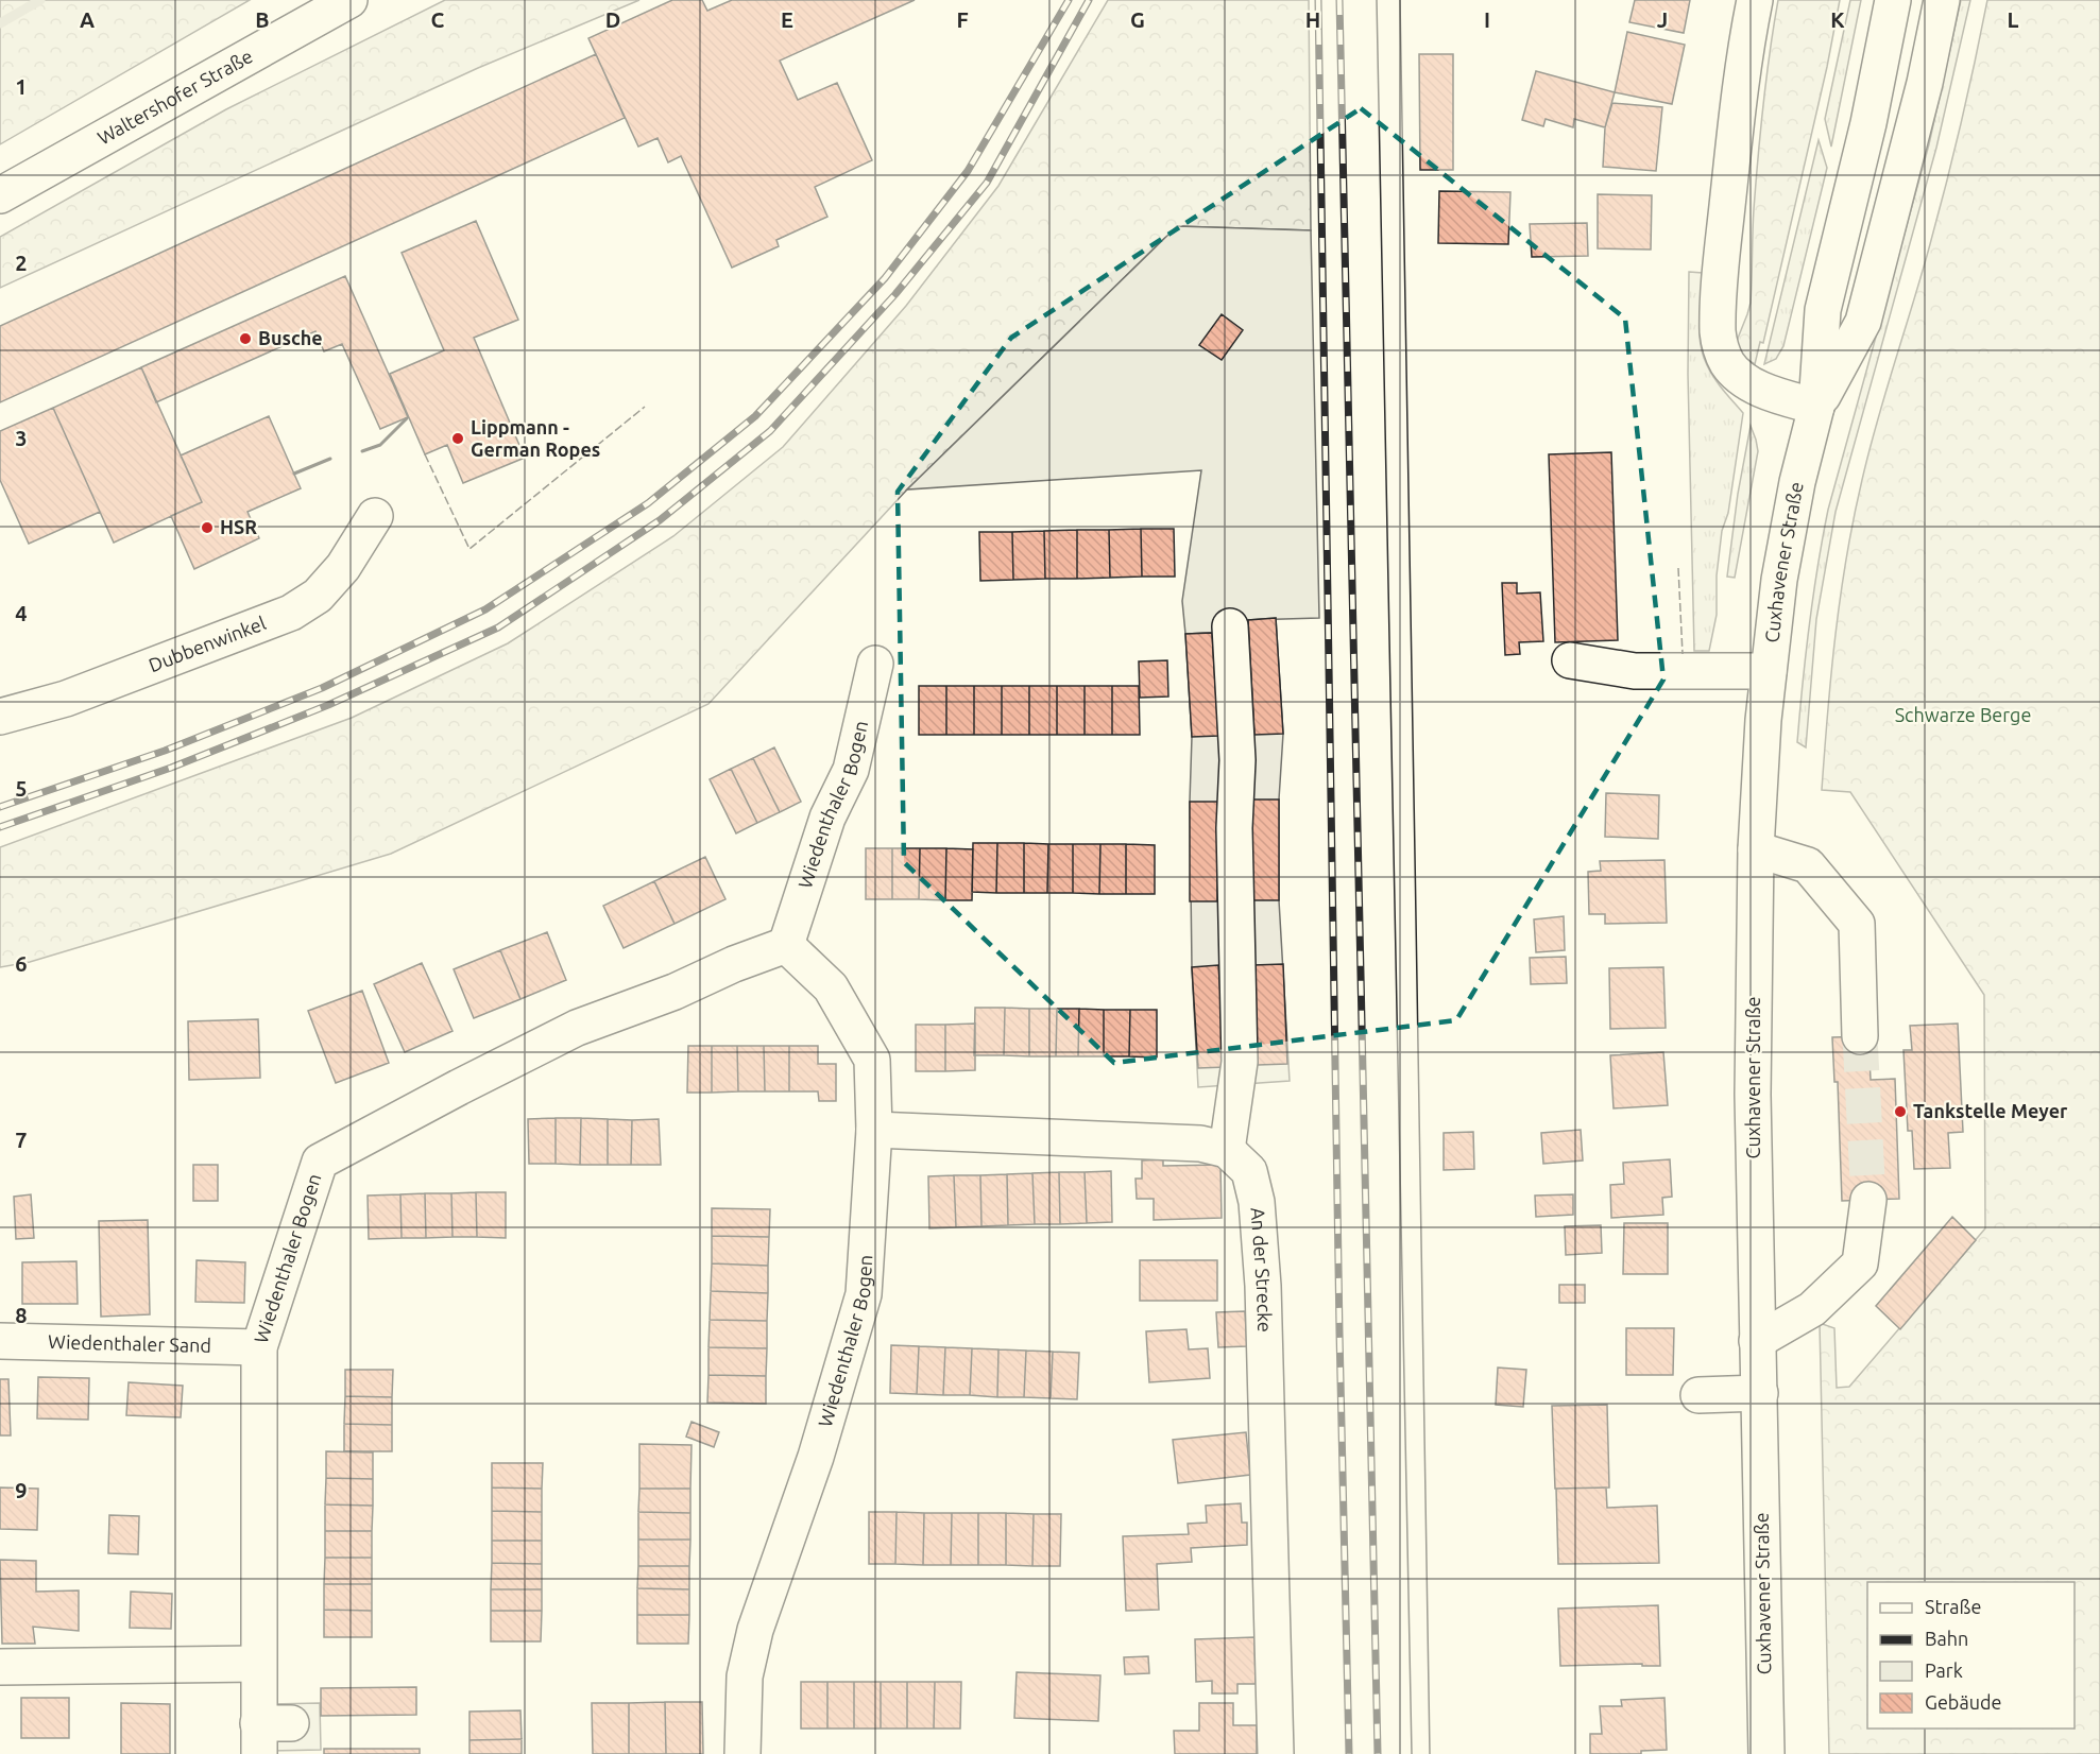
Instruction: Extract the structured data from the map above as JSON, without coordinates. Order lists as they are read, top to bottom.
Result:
{
  "streets": {
    "street": [
      "Waltershofer Straße",
      "Cuxhavener Straße",
      "Dubbenwinkel",
      "Wiedenthaler Bogen",
      "An der Strecke",
      "Wiedenthaler Sand"
    ]
  },
  "crossings": [
    ["Wiedenthaler Bogen", "Wiedenthaler Sand"]
  ],
  "parks": ["Schwarze Berge"],
  "places": [
    "Busche",
    "Lippmann - German Ropes",
    "HSR",
    "Tankstelle Meyer"
  ],
  "legend": [
    "Straße",
    "Bahn",
    "Park",
    "Gebäude"
  ],
  "grid": {
    "columns": [
      "A",
      "B",
      "C",
      "D",
      "E",
      "F",
      "G",
      "H",
      "I",
      "J",
      "K",
      "L"
    ],
    "rows": [
      "1",
      "2",
      "3",
      "4",
      "5",
      "6",
      "7",
      "8",
      "9"
    ]
  }
}
